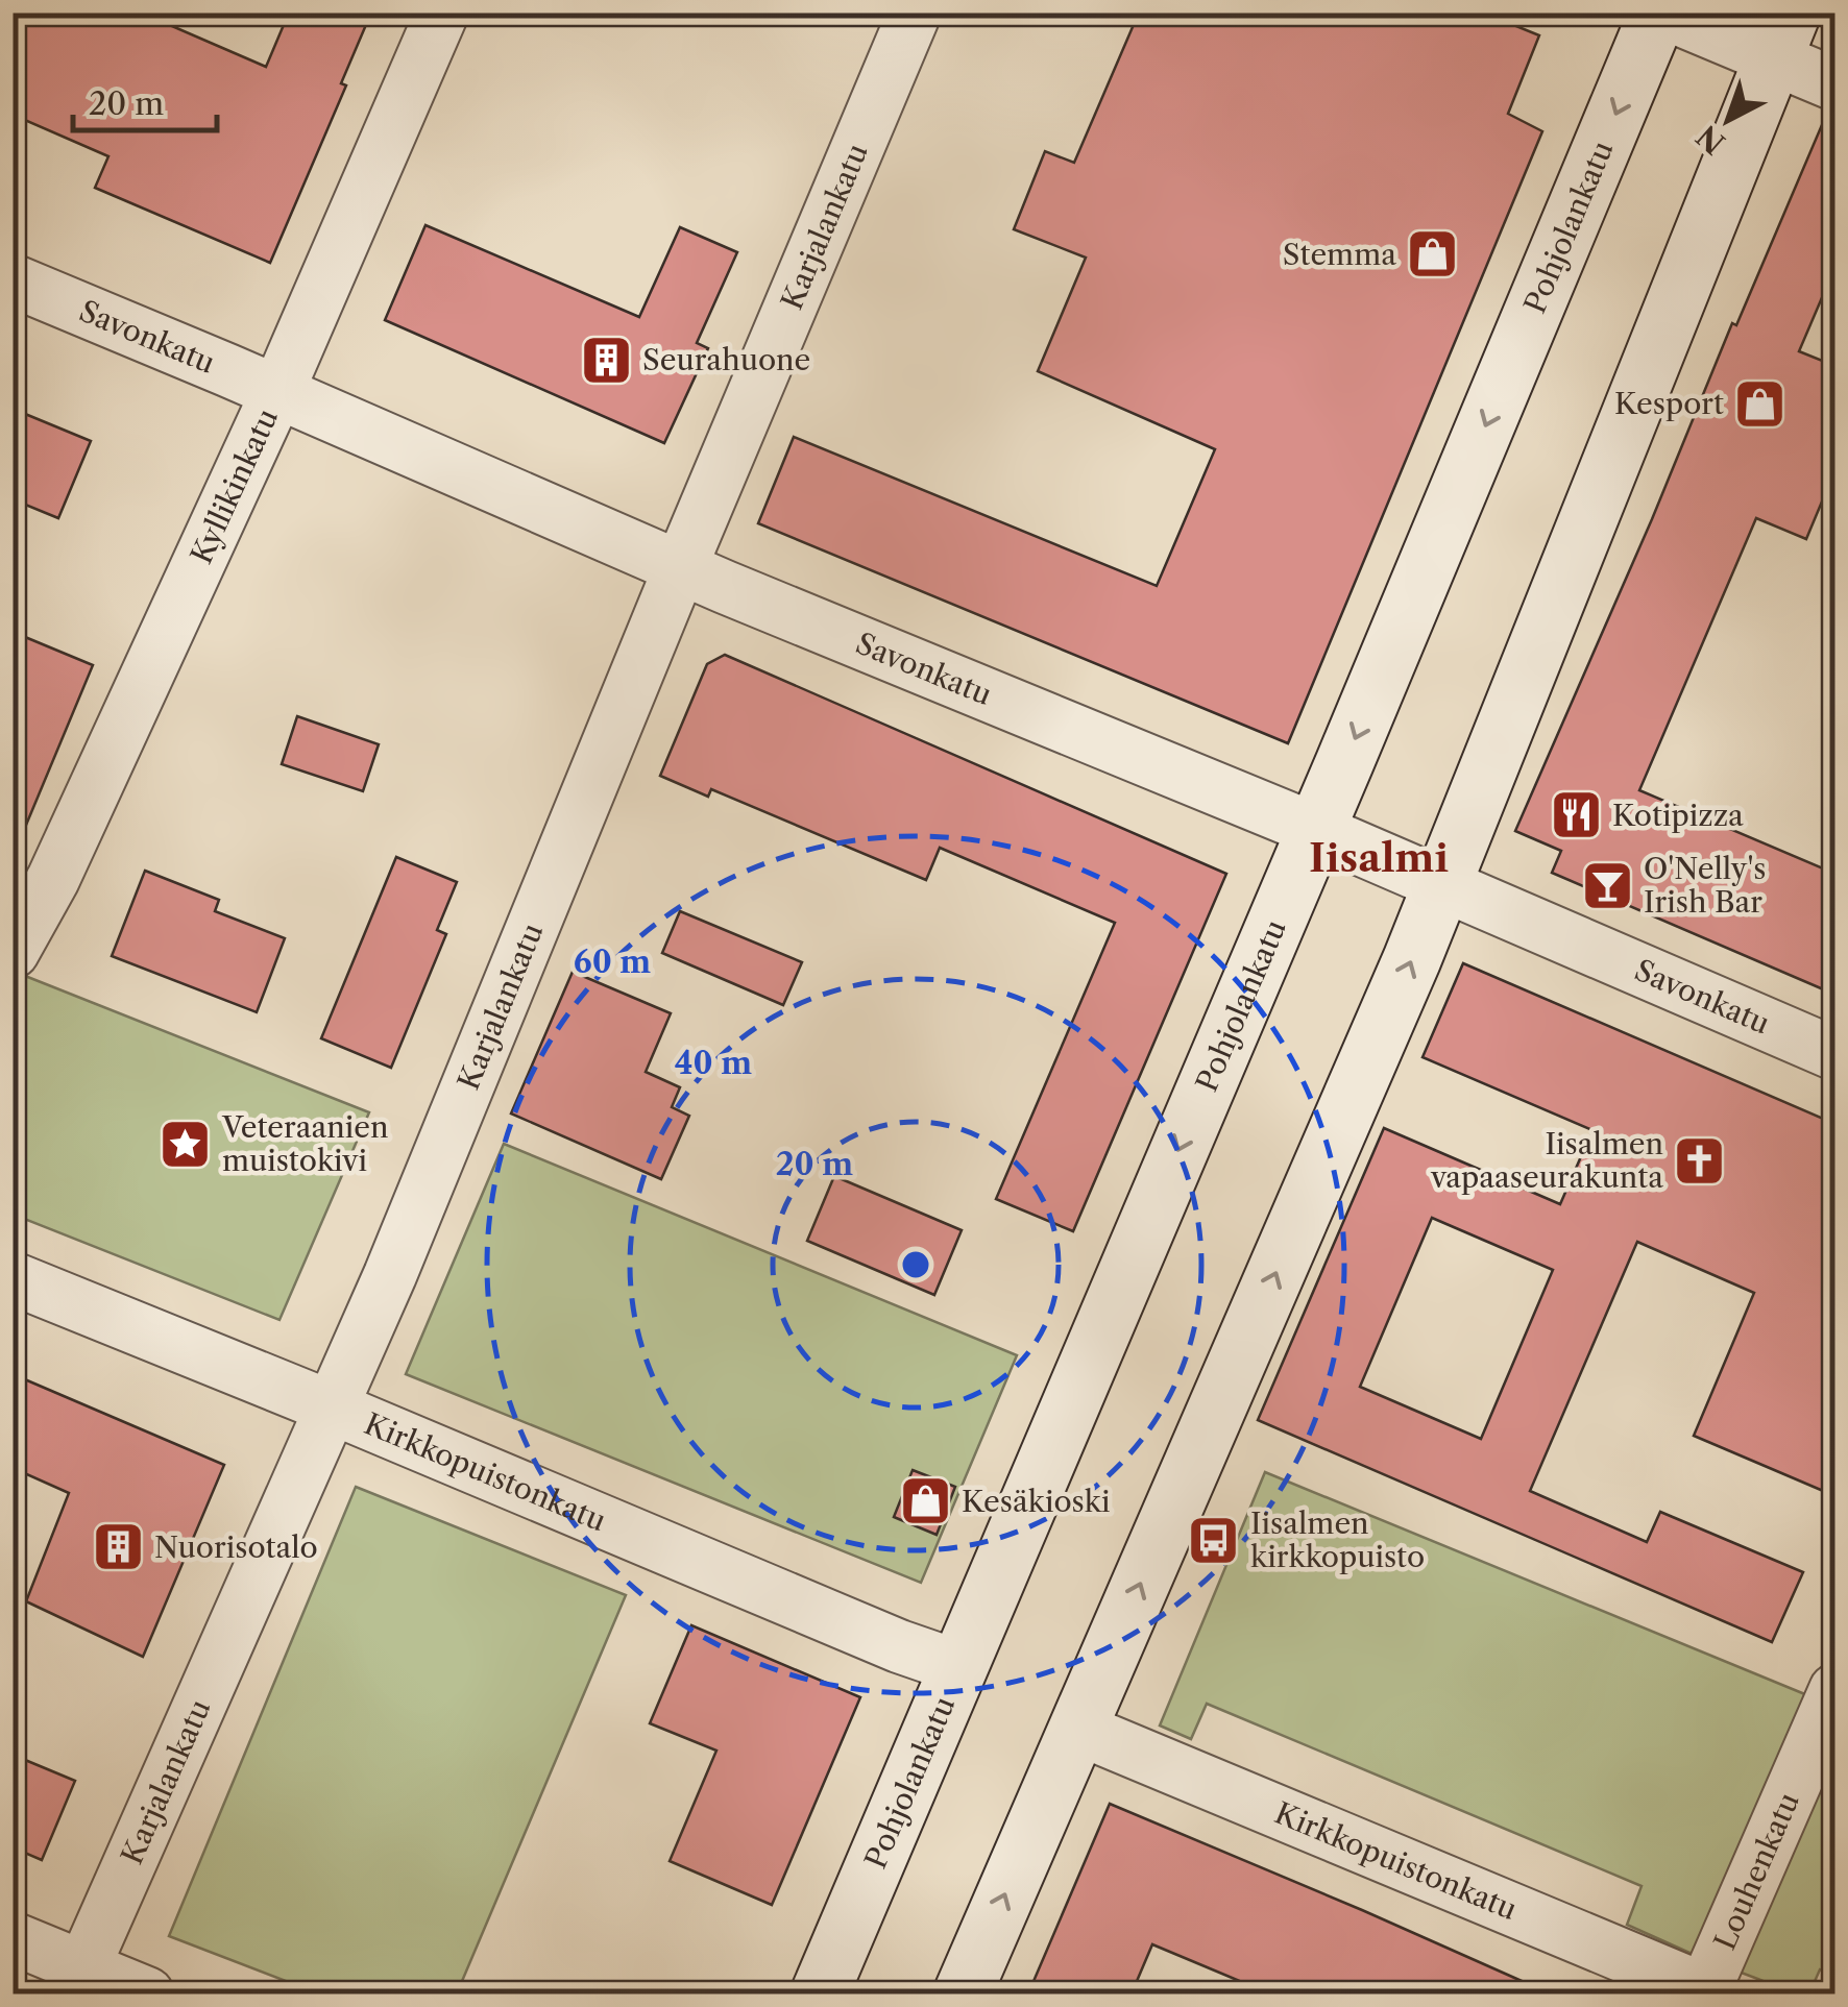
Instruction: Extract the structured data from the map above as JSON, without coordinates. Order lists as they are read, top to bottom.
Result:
{
  "streets": {
    "main road": ["Pohjolankatu"],
    "street": [
      "Karjalankatu",
      "Savonkatu",
      "Kyllikinkatu",
      "Kirkkopuistonkatu",
      "Louhenkatu"
    ]
  },
  "crossings": [
    ["Karjalankatu", "Savonkatu"],
    ["Karjalankatu", "Kirkkopuistonkatu"],
    ["Pohjolankatu", "Savonkatu"],
    ["Pohjolankatu", "Kirkkopuistonkatu"],
    ["Savonkatu", "Kyllikinkatu"],
    ["Kirkkopuistonkatu", "Louhenkatu"]
  ],
  "districts": ["Iisalmi"],
  "places": {
    "shop": ["Stemma", "Kesport", "Kesäkioski"],
    "building": ["Seurahuone", "Nuorisotalo"],
    "restaurant": ["Kotipizza"],
    "bar": ["O'Nelly's Irish Bar"],
    "place": ["Veteraanien muistokivi"],
    "church": ["Iisalmen vapaaseurakunta"],
    "bus stop": ["Iisalmen kirkkopuisto"]
  },
  "scale_bar": "20 m",
  "north": "bottom left",
  "rings": ["60 m", "40 m", "20 m"]
}
